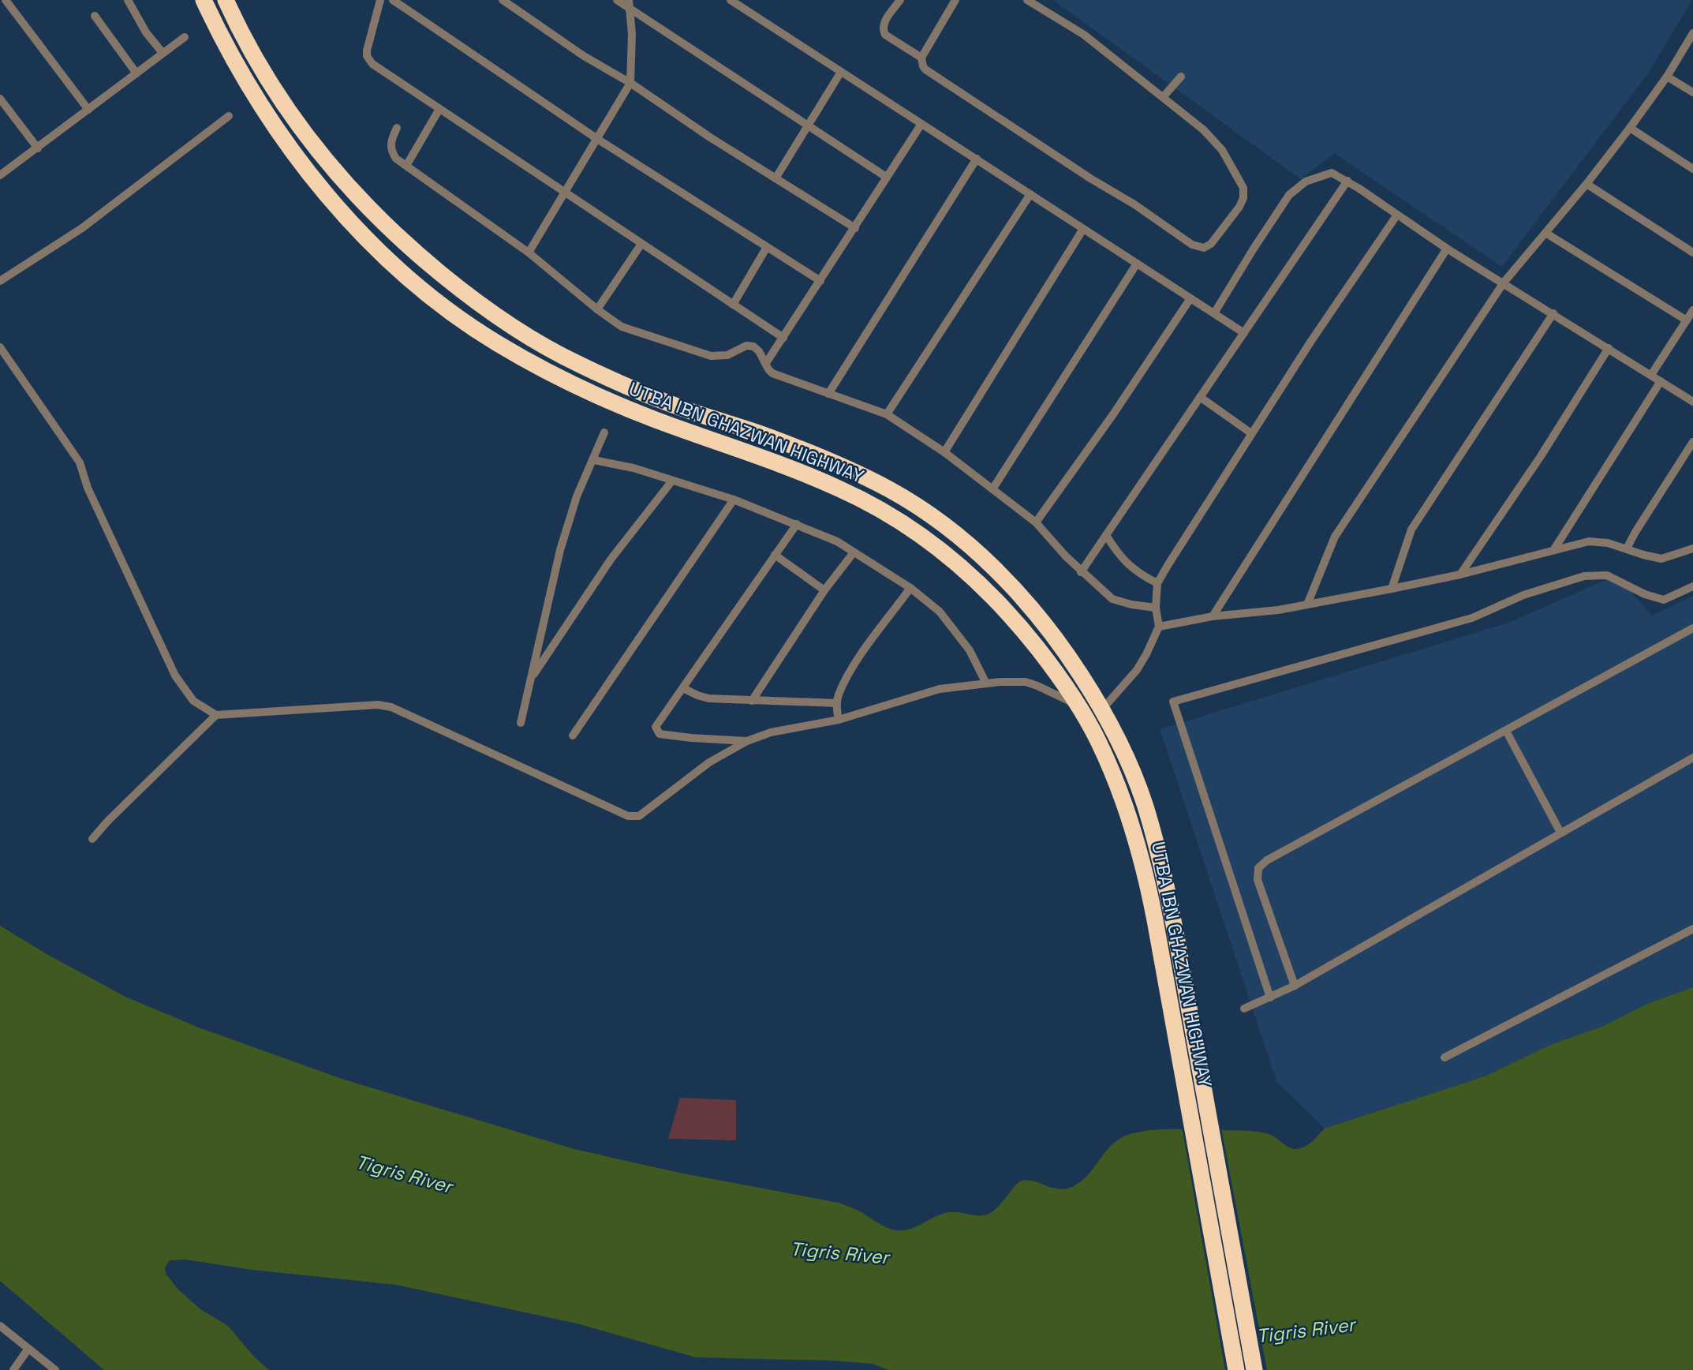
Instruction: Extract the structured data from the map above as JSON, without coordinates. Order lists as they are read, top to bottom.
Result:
{
  "streets": {
    "highway": ["UTBA IBN GHAZWAN HIGHWAY"]
  },
  "water": ["Tigris River"]
}
